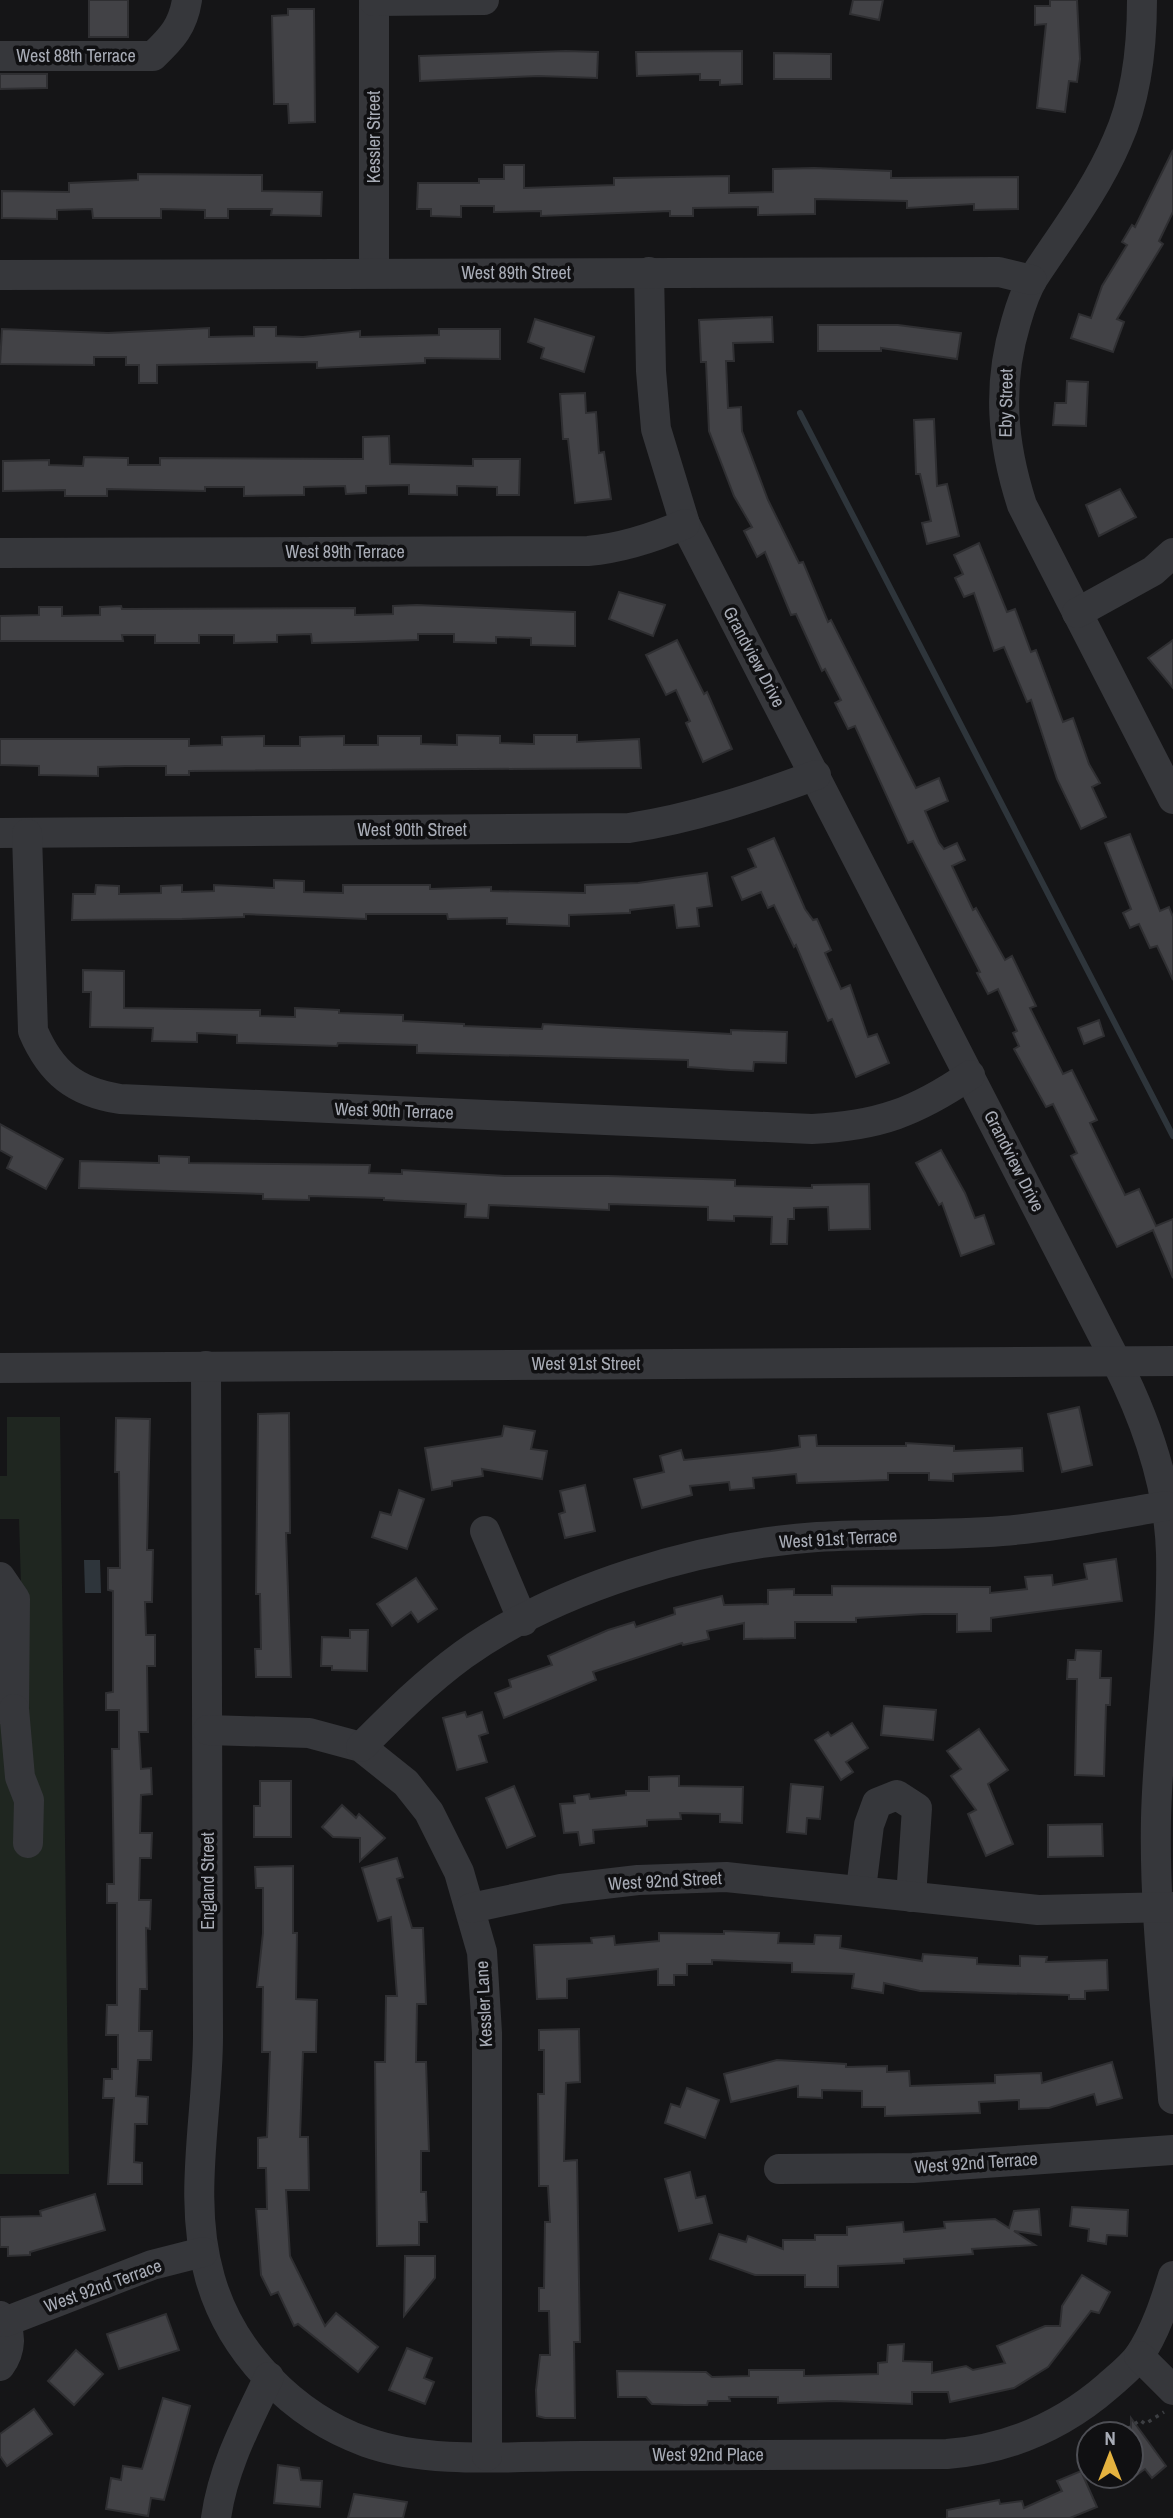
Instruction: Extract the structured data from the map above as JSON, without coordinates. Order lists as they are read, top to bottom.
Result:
{
  "streets": {
    "street": [
      "West 88th Terrace",
      "Kessler Street",
      "West 89th Street",
      "Eby Street",
      "West 89th Terrace",
      "Grandview Drive",
      "West 90th Street",
      "West 90th Terrace",
      "West 91st Street",
      "West 91st Terrace",
      "England Street",
      "West 92nd Street",
      "Kessler Lane",
      "West 92nd Terrace",
      "West 92nd Place"
    ]
  },
  "crossings": [
    ["Kessler Street", "West 89th Street"],
    ["West 89th Street", "Eby Street"],
    ["West 89th Street", "Grandview Drive"],
    ["West 89th Terrace", "Grandview Drive"],
    ["Grandview Drive", "West 90th Street"],
    ["Grandview Drive", "West 90th Terrace"],
    ["Grandview Drive", "West 91st Street"],
    ["Grandview Drive", "West 91st Terrace"],
    ["Grandview Drive", "West 92nd Street"],
    ["West 90th Street", "West 90th Terrace"],
    ["West 91st Street", "England Street"],
    ["West 91st Terrace", "Kessler Lane"],
    ["England Street", "Kessler Lane"],
    ["England Street", "West 92nd Terrace"],
    ["England Street", "West 92nd Place"],
    ["West 92nd Street", "Kessler Lane"],
    ["Kessler Lane", "West 92nd Place"]
  ],
  "north": "top"
}
